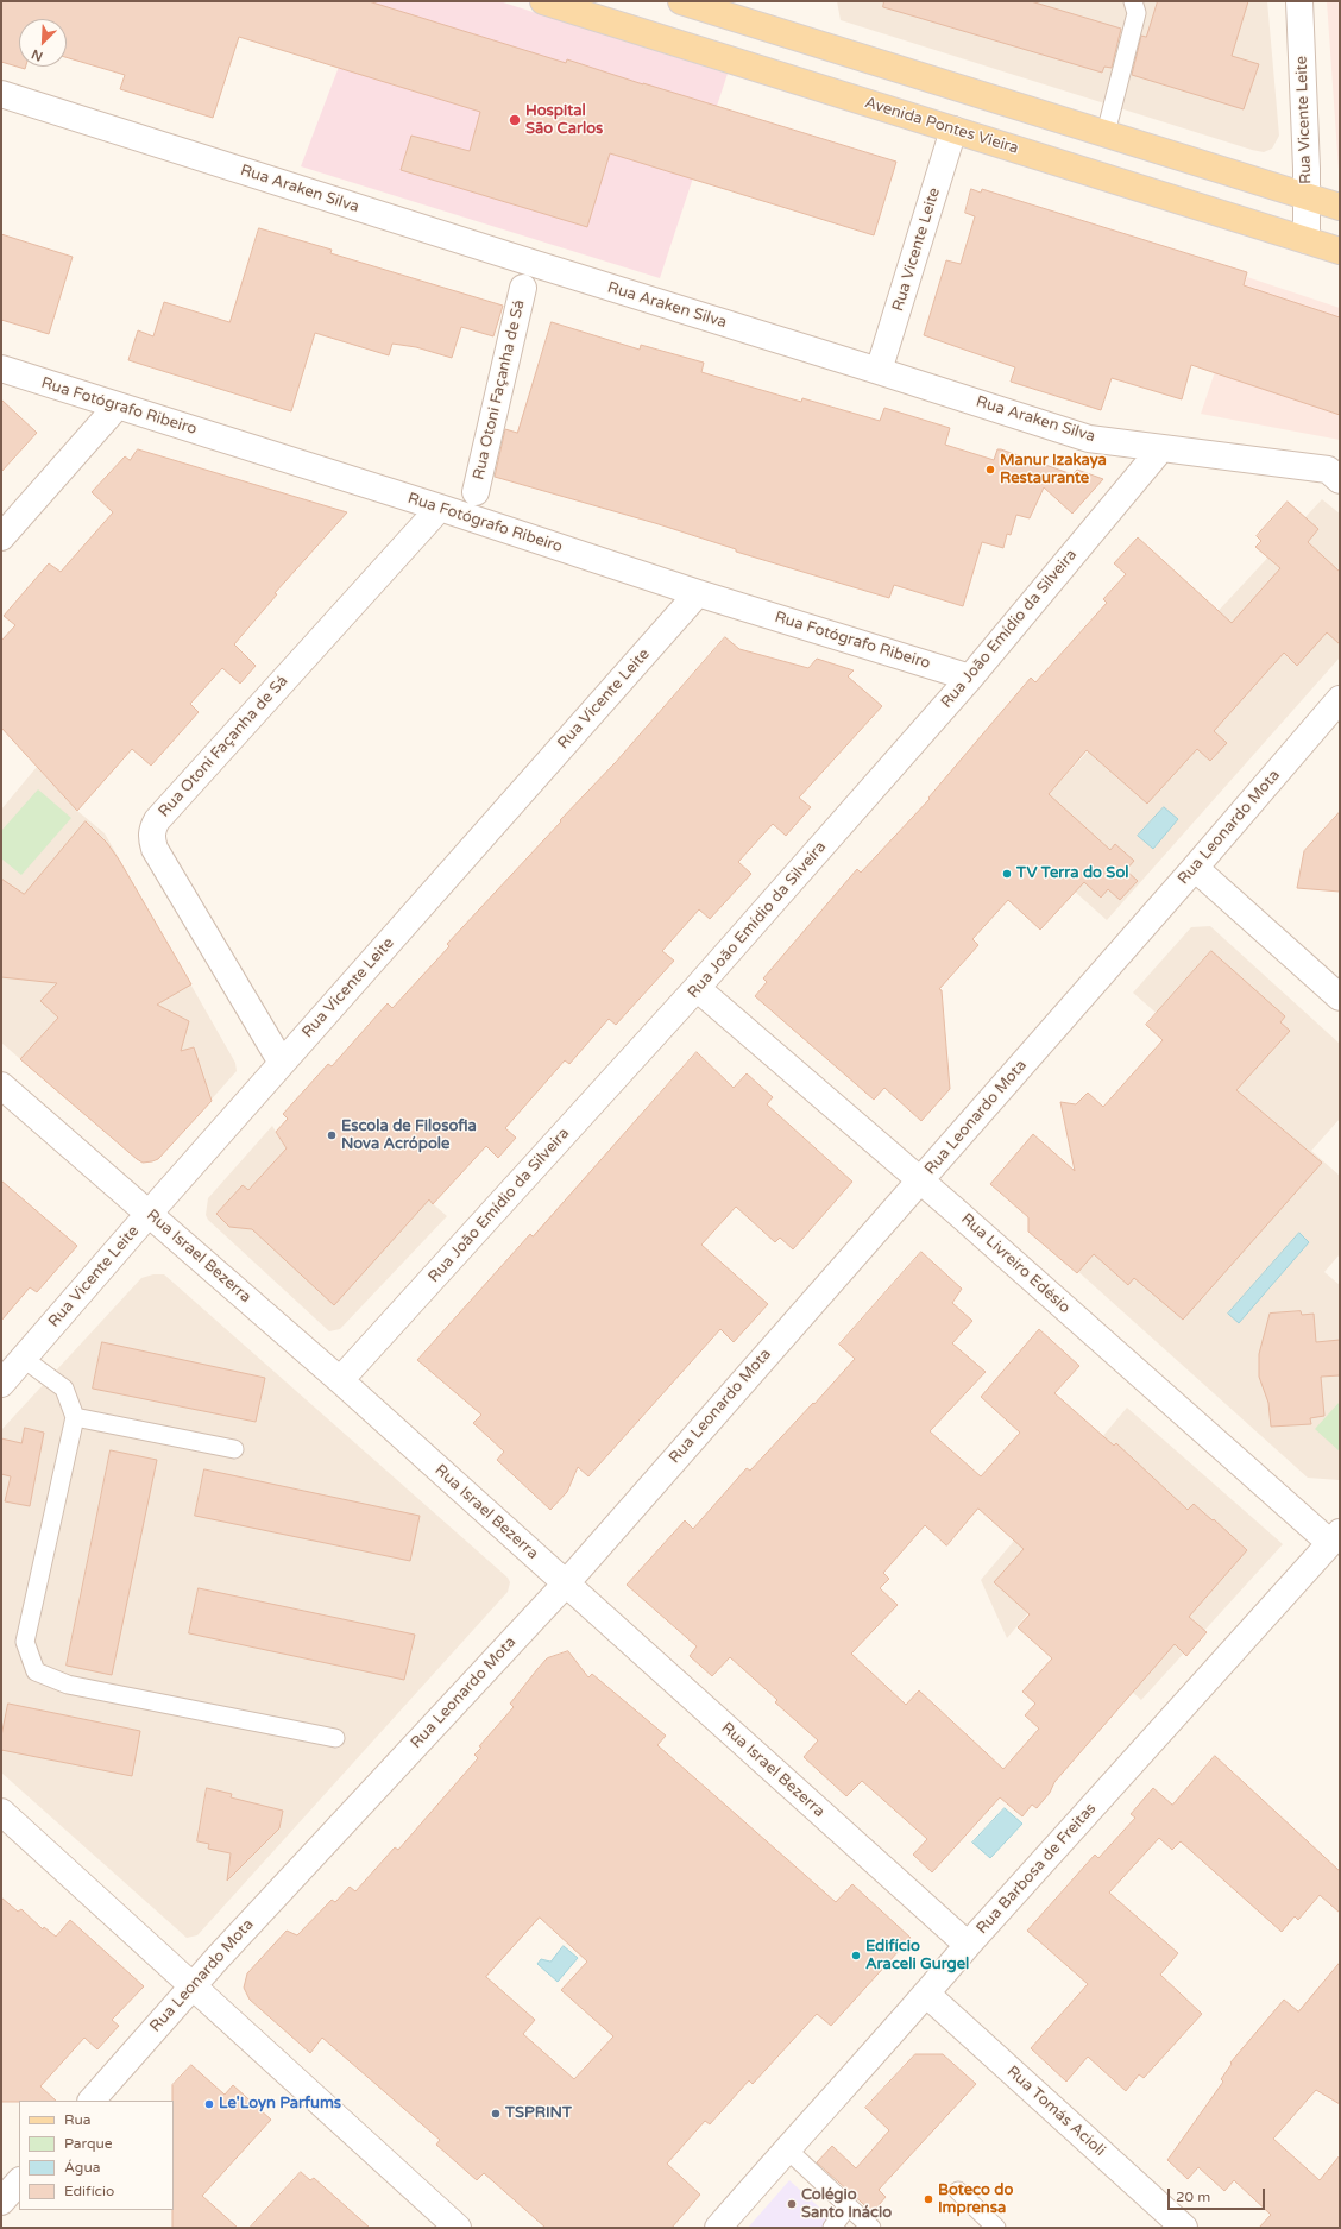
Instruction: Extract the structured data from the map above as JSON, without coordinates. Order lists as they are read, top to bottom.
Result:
{
  "streets": {
    "main road": ["Avenida Pontes Vieira"],
    "street": [
      "Rua Vicente Leite",
      "Rua Araken Silva",
      "Rua Otoni Façanha de Sá",
      "Rua Fotógrafo Ribeiro",
      "Rua João Emídio da Silveira",
      "Rua Leonardo Mota",
      "Rua Israel Bezerra",
      "Rua Livreiro Edésio",
      "Rua Barbosa de Freitas",
      "Rua Tomás Acioli"
    ]
  },
  "crossings": [
    ["Rua Vicente Leite", "Avenida Pontes Vieira"],
    ["Rua Vicente Leite", "Rua Araken Silva"],
    ["Rua Vicente Leite", "Rua Otoni Façanha de Sá"],
    ["Rua Vicente Leite", "Rua Fotógrafo Ribeiro"],
    ["Rua Vicente Leite", "Rua Israel Bezerra"],
    ["Rua Araken Silva", "Rua João Emídio da Silveira"],
    ["Rua Otoni Façanha de Sá", "Rua Fotógrafo Ribeiro"],
    ["Rua Fotógrafo Ribeiro", "Rua João Emídio da Silveira"],
    ["Rua João Emídio da Silveira", "Rua Israel Bezerra"],
    ["Rua João Emídio da Silveira", "Rua Livreiro Edésio"],
    ["Rua Leonardo Mota", "Rua Israel Bezerra"],
    ["Rua Leonardo Mota", "Rua Livreiro Edésio"],
    ["Rua Israel Bezerra", "Rua Barbosa de Freitas"],
    ["Rua Livreiro Edésio", "Rua Barbosa de Freitas"],
    ["Rua Barbosa de Freitas", "Rua Tomás Acioli"]
  ],
  "places": [
    "Hospital São Carlos",
    "Manur Izakaya Restaurante",
    "TV Terra do Sol",
    "Escola de Filosofia Nova Acrópole",
    "Edifício Araceli Gurgel",
    "Le'Loyn Parfums",
    "TSPRINT",
    "Boteco do Imprensa",
    "Colégio Santo Inácio"
  ],
  "legend": [
    "Rua",
    "Parque",
    "Água",
    "Edifício"
  ],
  "scale_bar": "20 m",
  "north": "bottom left"
}
